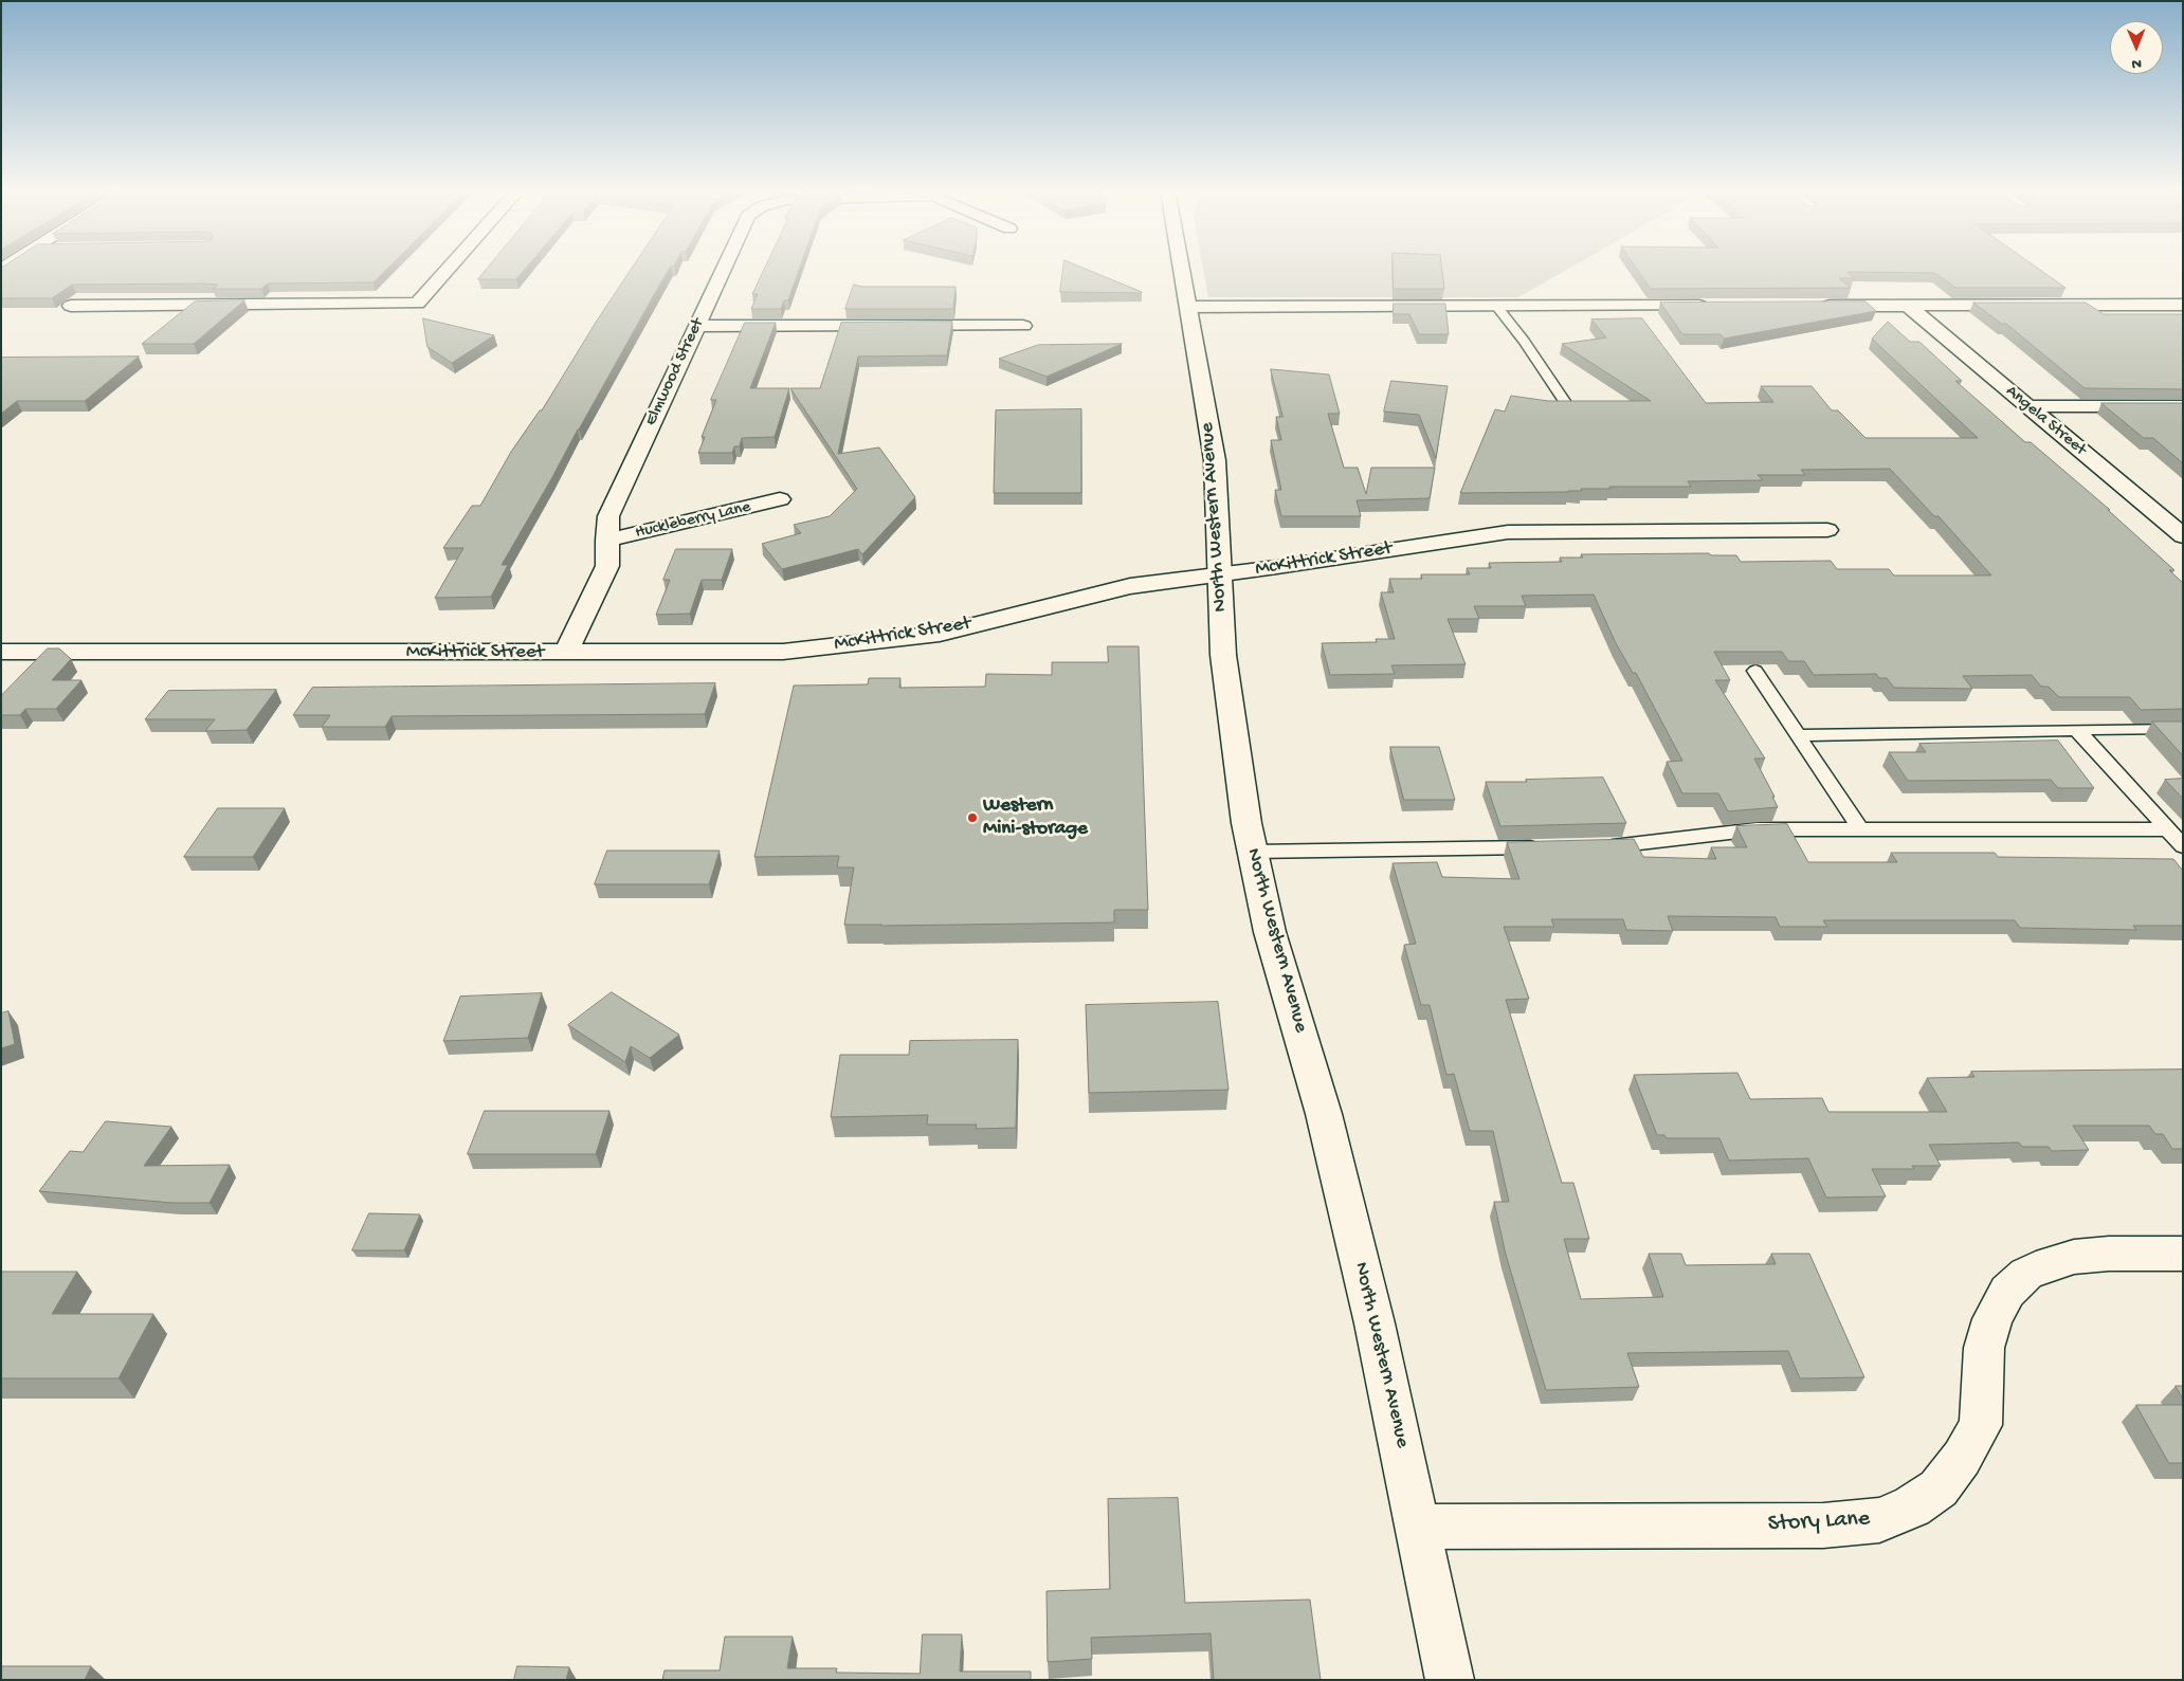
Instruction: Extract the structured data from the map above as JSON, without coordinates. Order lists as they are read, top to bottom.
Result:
{
  "streets": {
    "street": [
      "Elmwood Street",
      "Angela Street",
      "North Western Avenue",
      "Huckleberry Lane",
      "McKittrick Street",
      "Story Lane"
    ]
  },
  "crossings": [
    ["Elmwood Street", "Huckleberry Lane"],
    ["Elmwood Street", "McKittrick Street"],
    ["North Western Avenue", "McKittrick Street"],
    ["North Western Avenue", "Story Lane"]
  ],
  "places": ["Western Mini-storage"],
  "north": "bottom"
}
